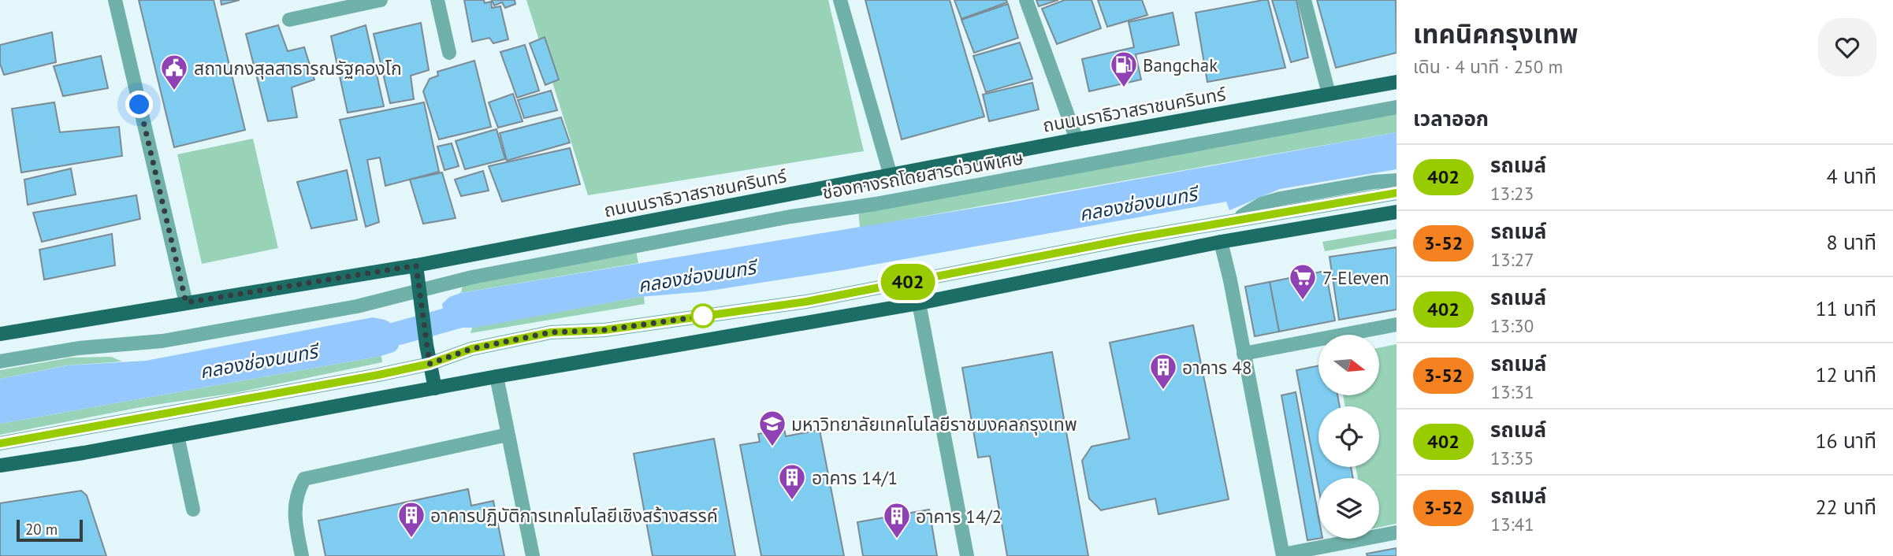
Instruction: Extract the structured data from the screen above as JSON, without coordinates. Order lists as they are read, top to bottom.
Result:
{
  "streets": {
    "main road": ["ถนนนราธิวาสราชนครินทร์"],
    "street": ["ช่องทางรถโดยสารด่วนพิเศษ"]
  },
  "water": ["คลองช่องนนทรี"],
  "places": {
    "fuel station": ["Bangchak"],
    "public building": ["สถานกงสุลสาธารณรัฐคองโก"],
    "supermarket": ["7-Eleven"],
    "building": [
      "อาคาร 48",
      "อาคาร 14/1",
      "อาคารปฏิบัติการเทคโนโลยีเชิงสร้างสรรค์",
      "อาคาร 14/2"
    ],
    "school or university": ["มหาวิทยาลัยเทคโนโลยีราชมงคลกรุงเทพ"]
  },
  "lines": ["bus line 402"],
  "scale_bar": "20 m",
  "north": "right",
  "page": {
    "on_map": "402",
    "heading": [
      ["เทคนิคกรุงเทพ", "เดิน · 4 นาที · 250 m"],
      "เวลาออก"
    ],
    "list": [
      {
        "mark": "402",
        "name": "รถเมล์",
        "note": "13:23",
        "value": "4 นาที"
      },
      {
        "mark": "3-52",
        "name": "รถเมล์",
        "note": "13:27",
        "value": "8 นาที"
      },
      {
        "mark": "402",
        "name": "รถเมล์",
        "note": "13:30",
        "value": "11 นาที"
      },
      {
        "mark": "3-52",
        "name": "รถเมล์",
        "note": "13:31",
        "value": "12 นาที"
      },
      {
        "mark": "402",
        "name": "รถเมล์",
        "note": "13:35",
        "value": "16 นาที"
      },
      {
        "mark": "3-52",
        "name": "รถเมล์",
        "note": "13:41",
        "value": "22 นาที"
      }
    ],
    "scale": "20 m"
  }
}
